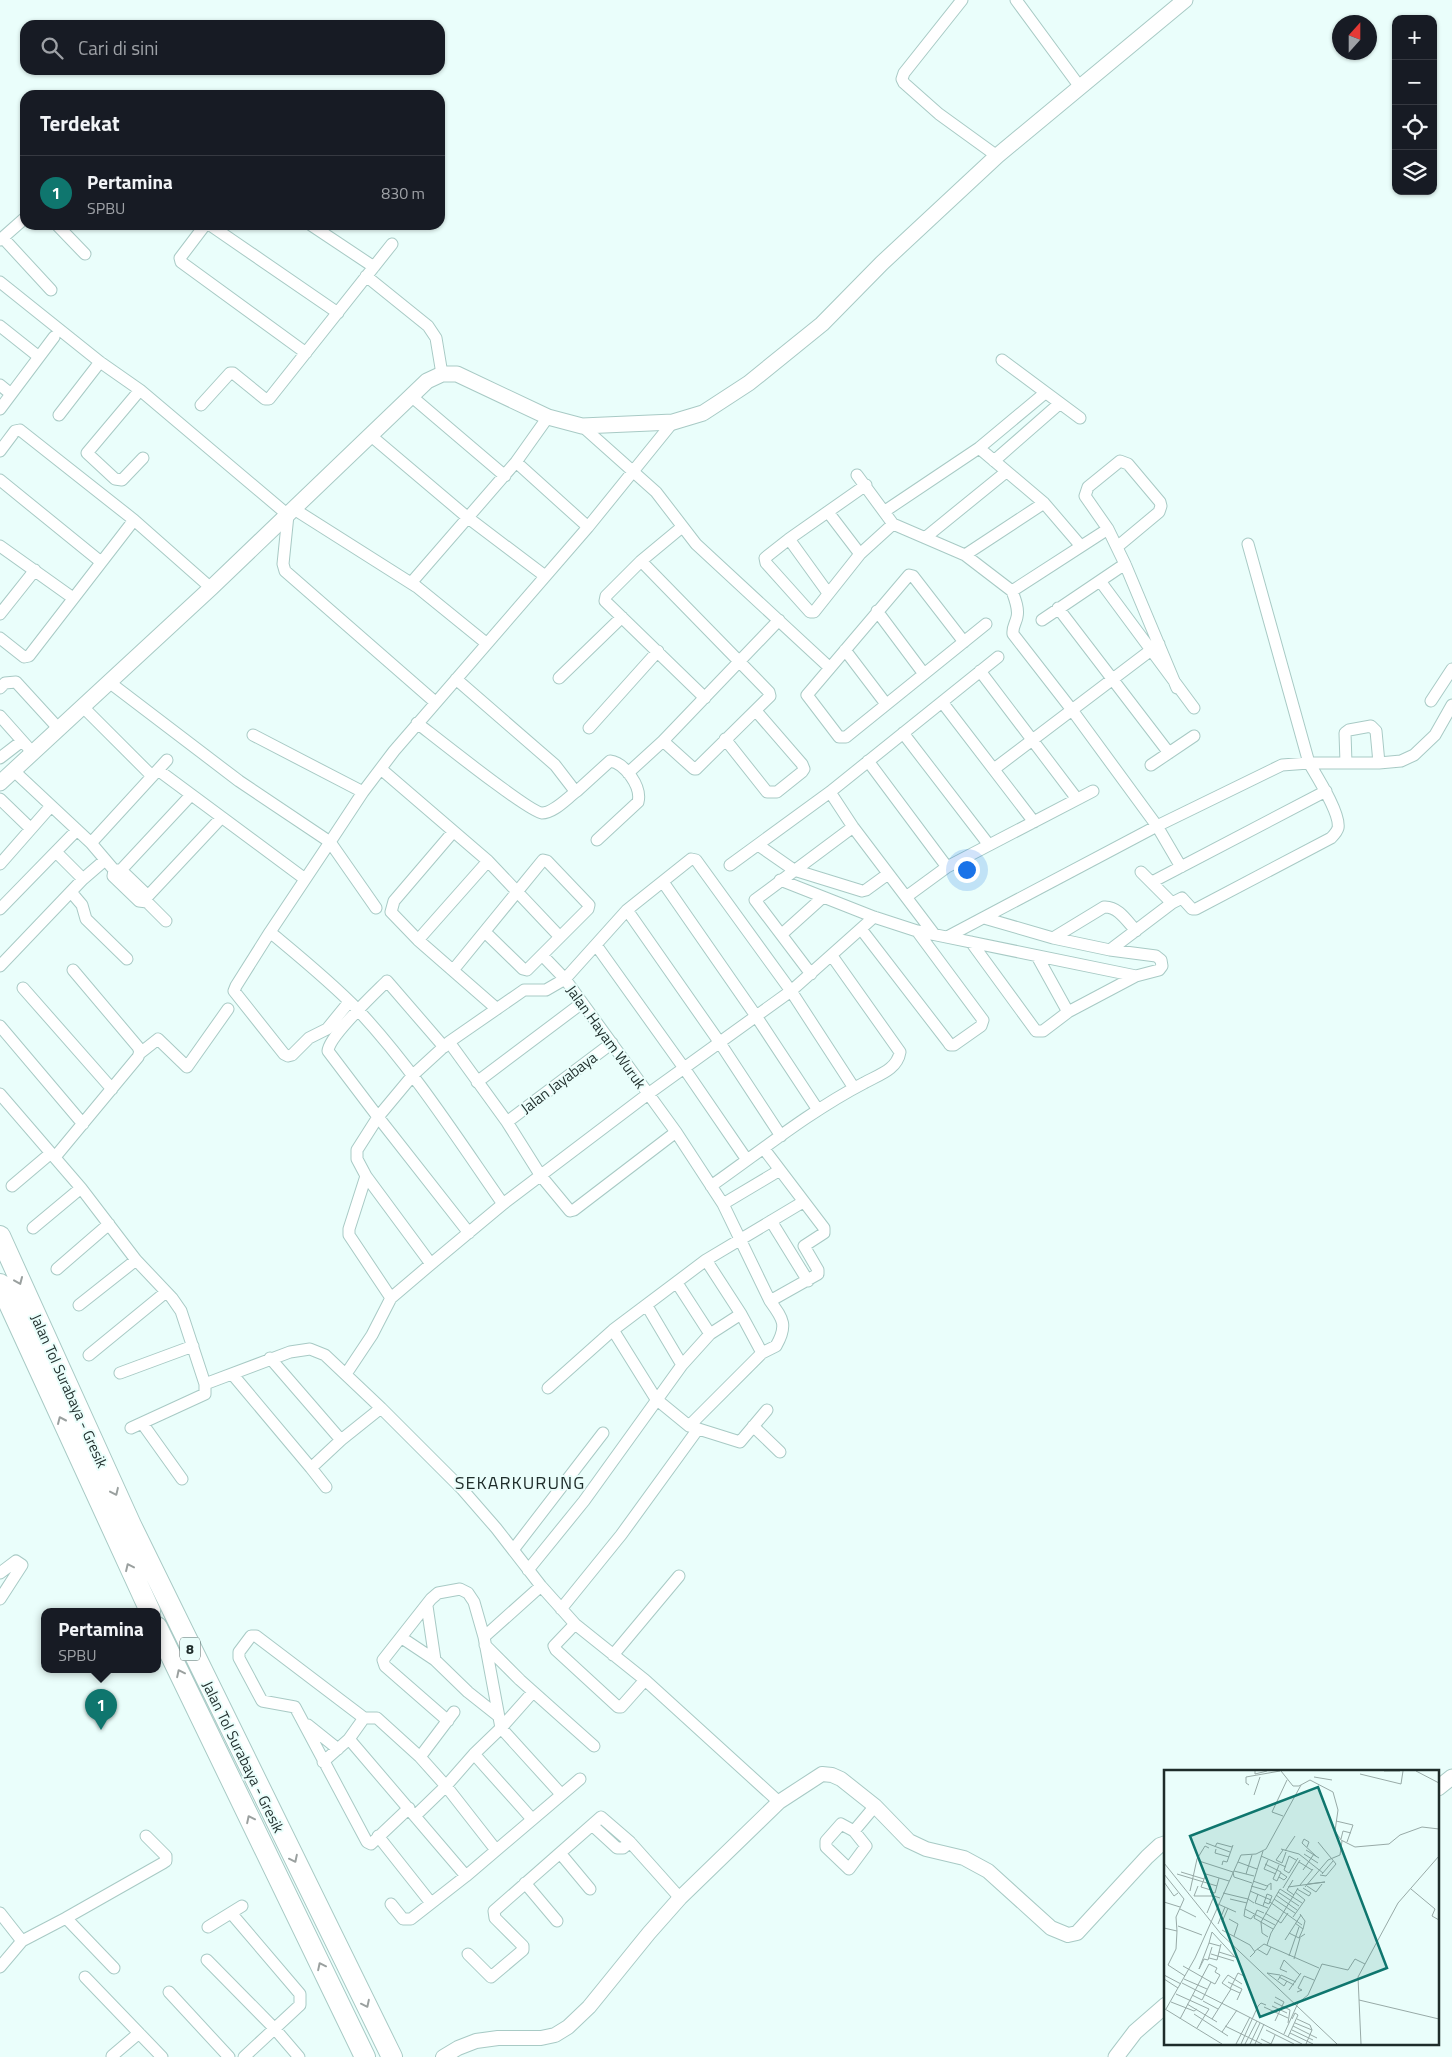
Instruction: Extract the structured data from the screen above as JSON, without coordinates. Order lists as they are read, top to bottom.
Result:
{
  "streets": {
    "highway": ["Jalan Tol Surabaya - Gresik", "8"],
    "street": ["Jalan Hayam Wuruk", "Jalan Jayabaya"]
  },
  "crossings": [
    ["Jalan Hayam Wuruk", "Jalan Jayabaya"]
  ],
  "districts": ["SEKARKURUNG"],
  "north": "top",
  "page": {
    "map_buttons": ["+", "−"],
    "search": "Cari di sini",
    "heading": "Terdekat",
    "list": [
      {
        "mark": "1",
        "name": "Pertamina",
        "note": "SPBU",
        "value": "830 m"
      }
    ],
    "popup": ["Pertamina", "SPBU"],
    "pins": "1"
  }
}
